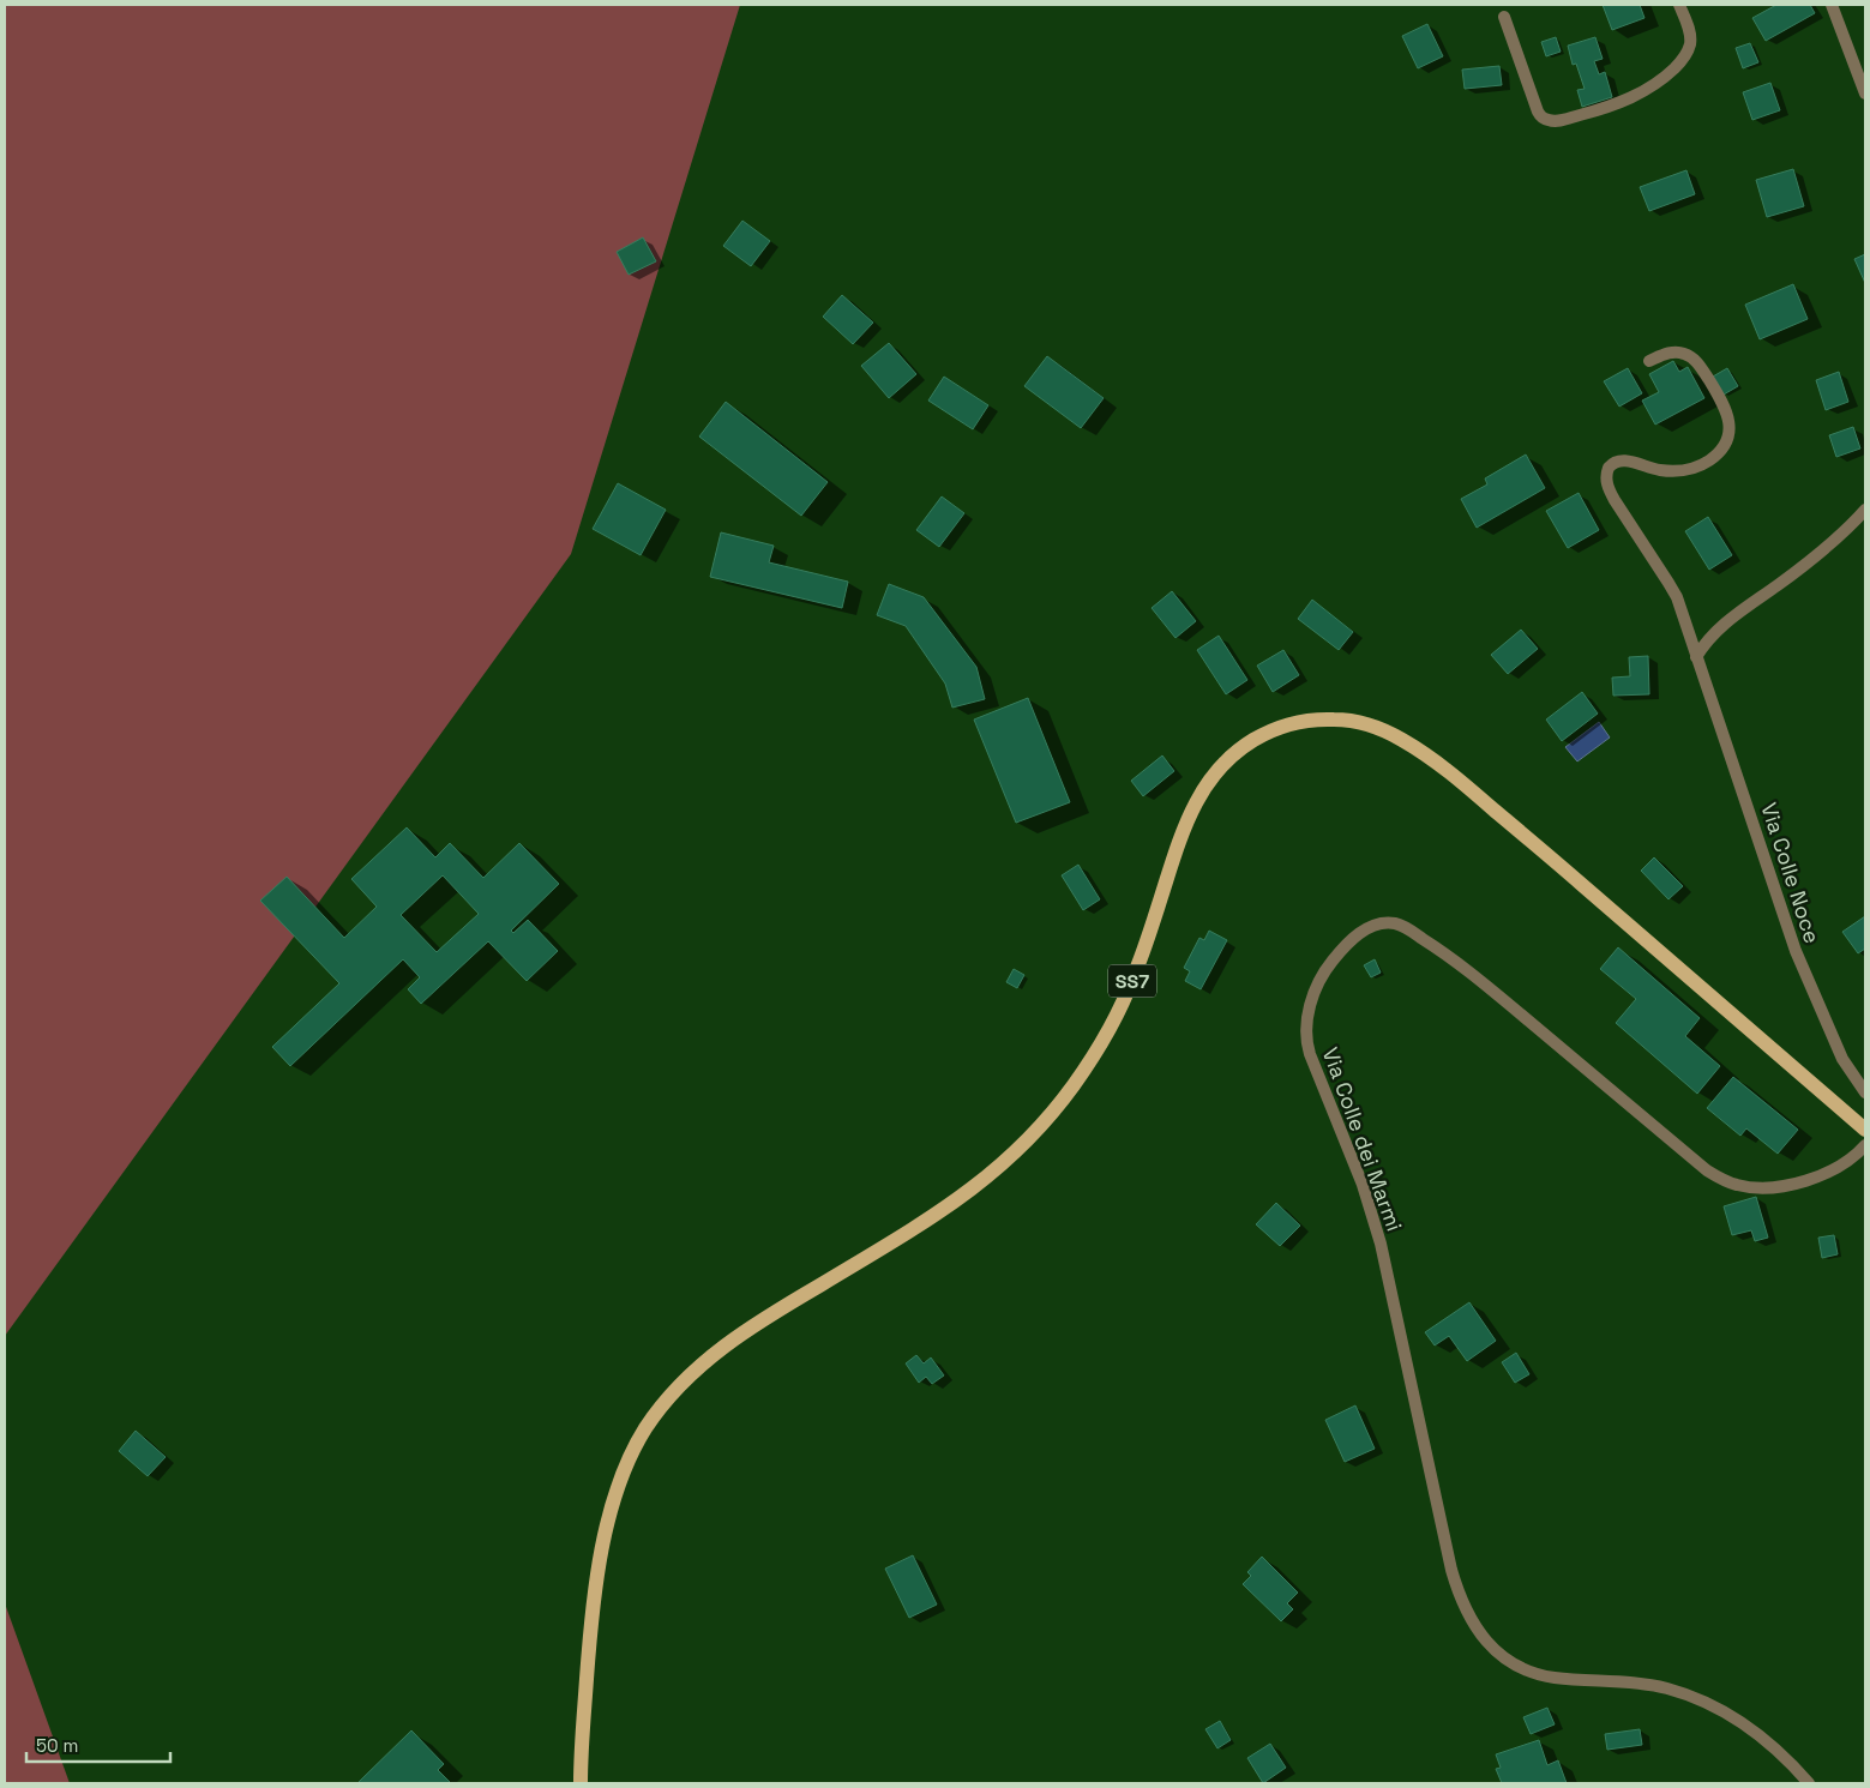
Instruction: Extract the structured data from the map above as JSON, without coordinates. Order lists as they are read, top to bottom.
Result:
{
  "streets": {
    "main road": ["SS7"],
    "street": ["Via Colle Noce", "Via Colle dei Marmi"]
  },
  "scale_bar": "50 m"
}
